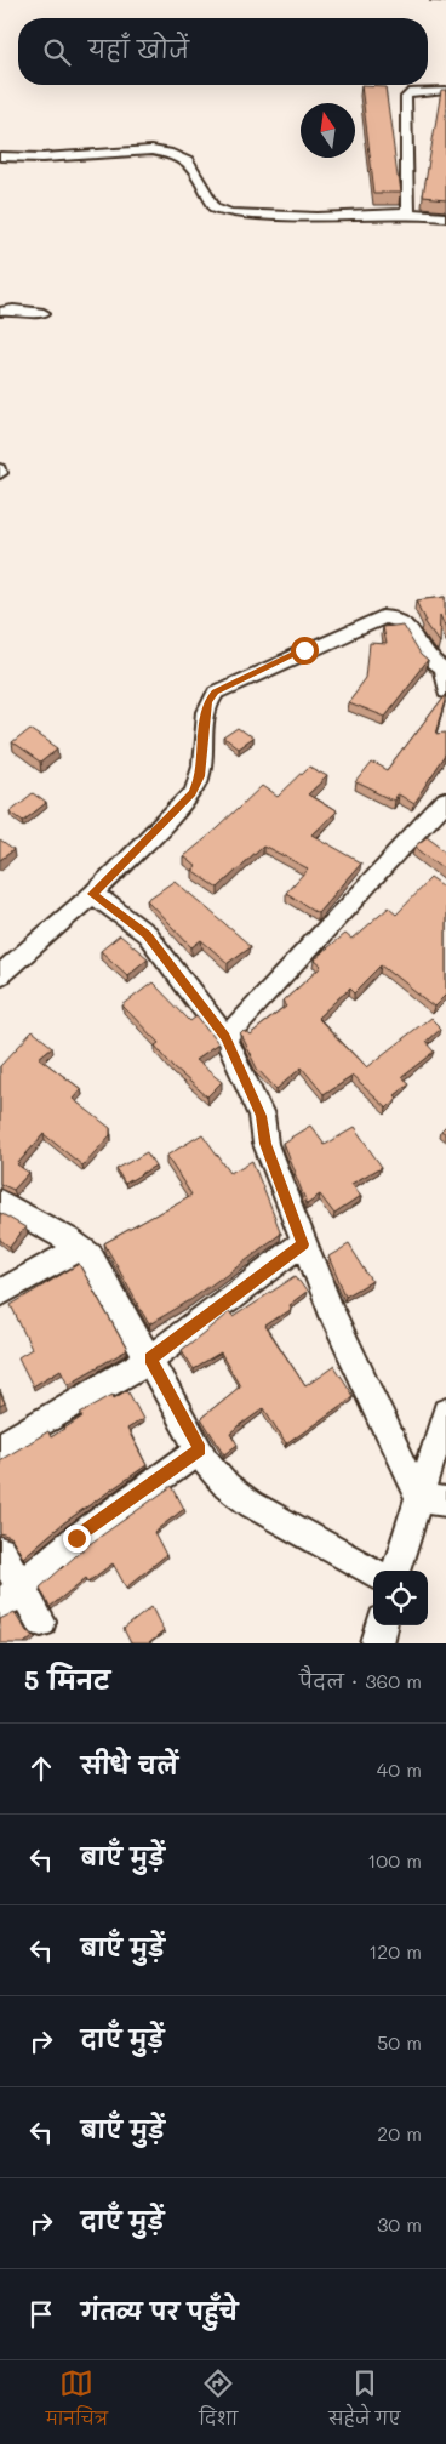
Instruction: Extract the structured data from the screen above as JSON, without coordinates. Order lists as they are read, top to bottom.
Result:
{
  "north": "top",
  "page": {
    "search": "यहाँ खोजें",
    "heading": ["5 मिनट", "पैदल · 360 m"],
    "list": [
      ["सीधे चलें", "40 m"],
      ["बाएँ मुड़ें", "100 m"],
      ["बाएँ मुड़ें", "120 m"],
      ["दाएँ मुड़ें", "50 m"],
      ["बाएँ मुड़ें", "20 m"],
      ["दाएँ मुड़ें", "30 m"],
      "गंतव्य पर पहुँचे"
    ],
    "nav": ["मानचित्र", "दिशा", "सहेजे गए"]
  }
}
